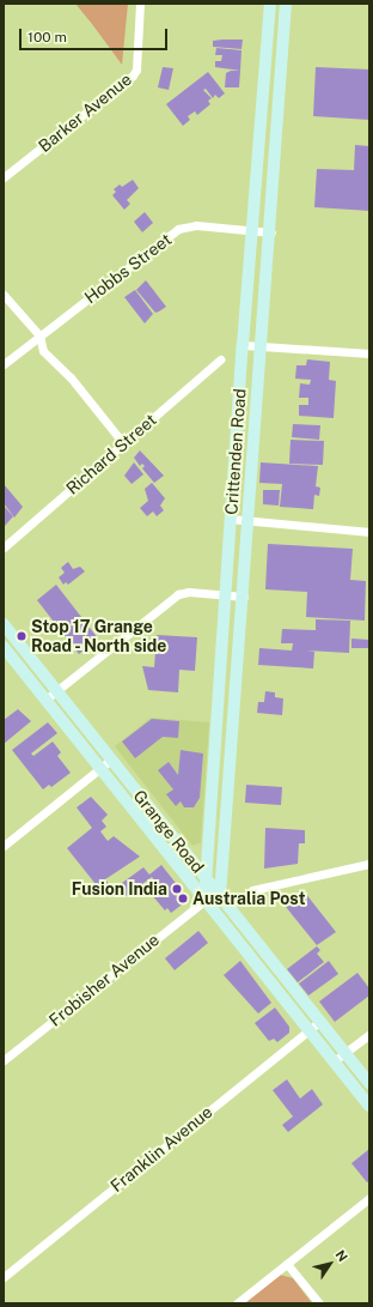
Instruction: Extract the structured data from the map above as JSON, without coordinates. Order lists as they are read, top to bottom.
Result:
{
  "streets": {
    "main road": ["Crittenden Road", "Grange Road"],
    "street": [
      "Barker Avenue",
      "Hobbs Street",
      "Richard Street",
      "Frobisher Avenue",
      "Franklin Avenue"
    ]
  },
  "crossings": [
    ["Hobbs Street", "Crittenden Road"],
    ["Crittenden Road", "Grange Road"],
    ["Crittenden Road", "Frobisher Avenue"],
    ["Grange Road", "Frobisher Avenue"],
    ["Grange Road", "Franklin Avenue"]
  ],
  "places": ["Stop 17 Grange Road - North side", "Fusion India", "Australia Post"],
  "scale_bar": "100 m",
  "north": "top right"
}
